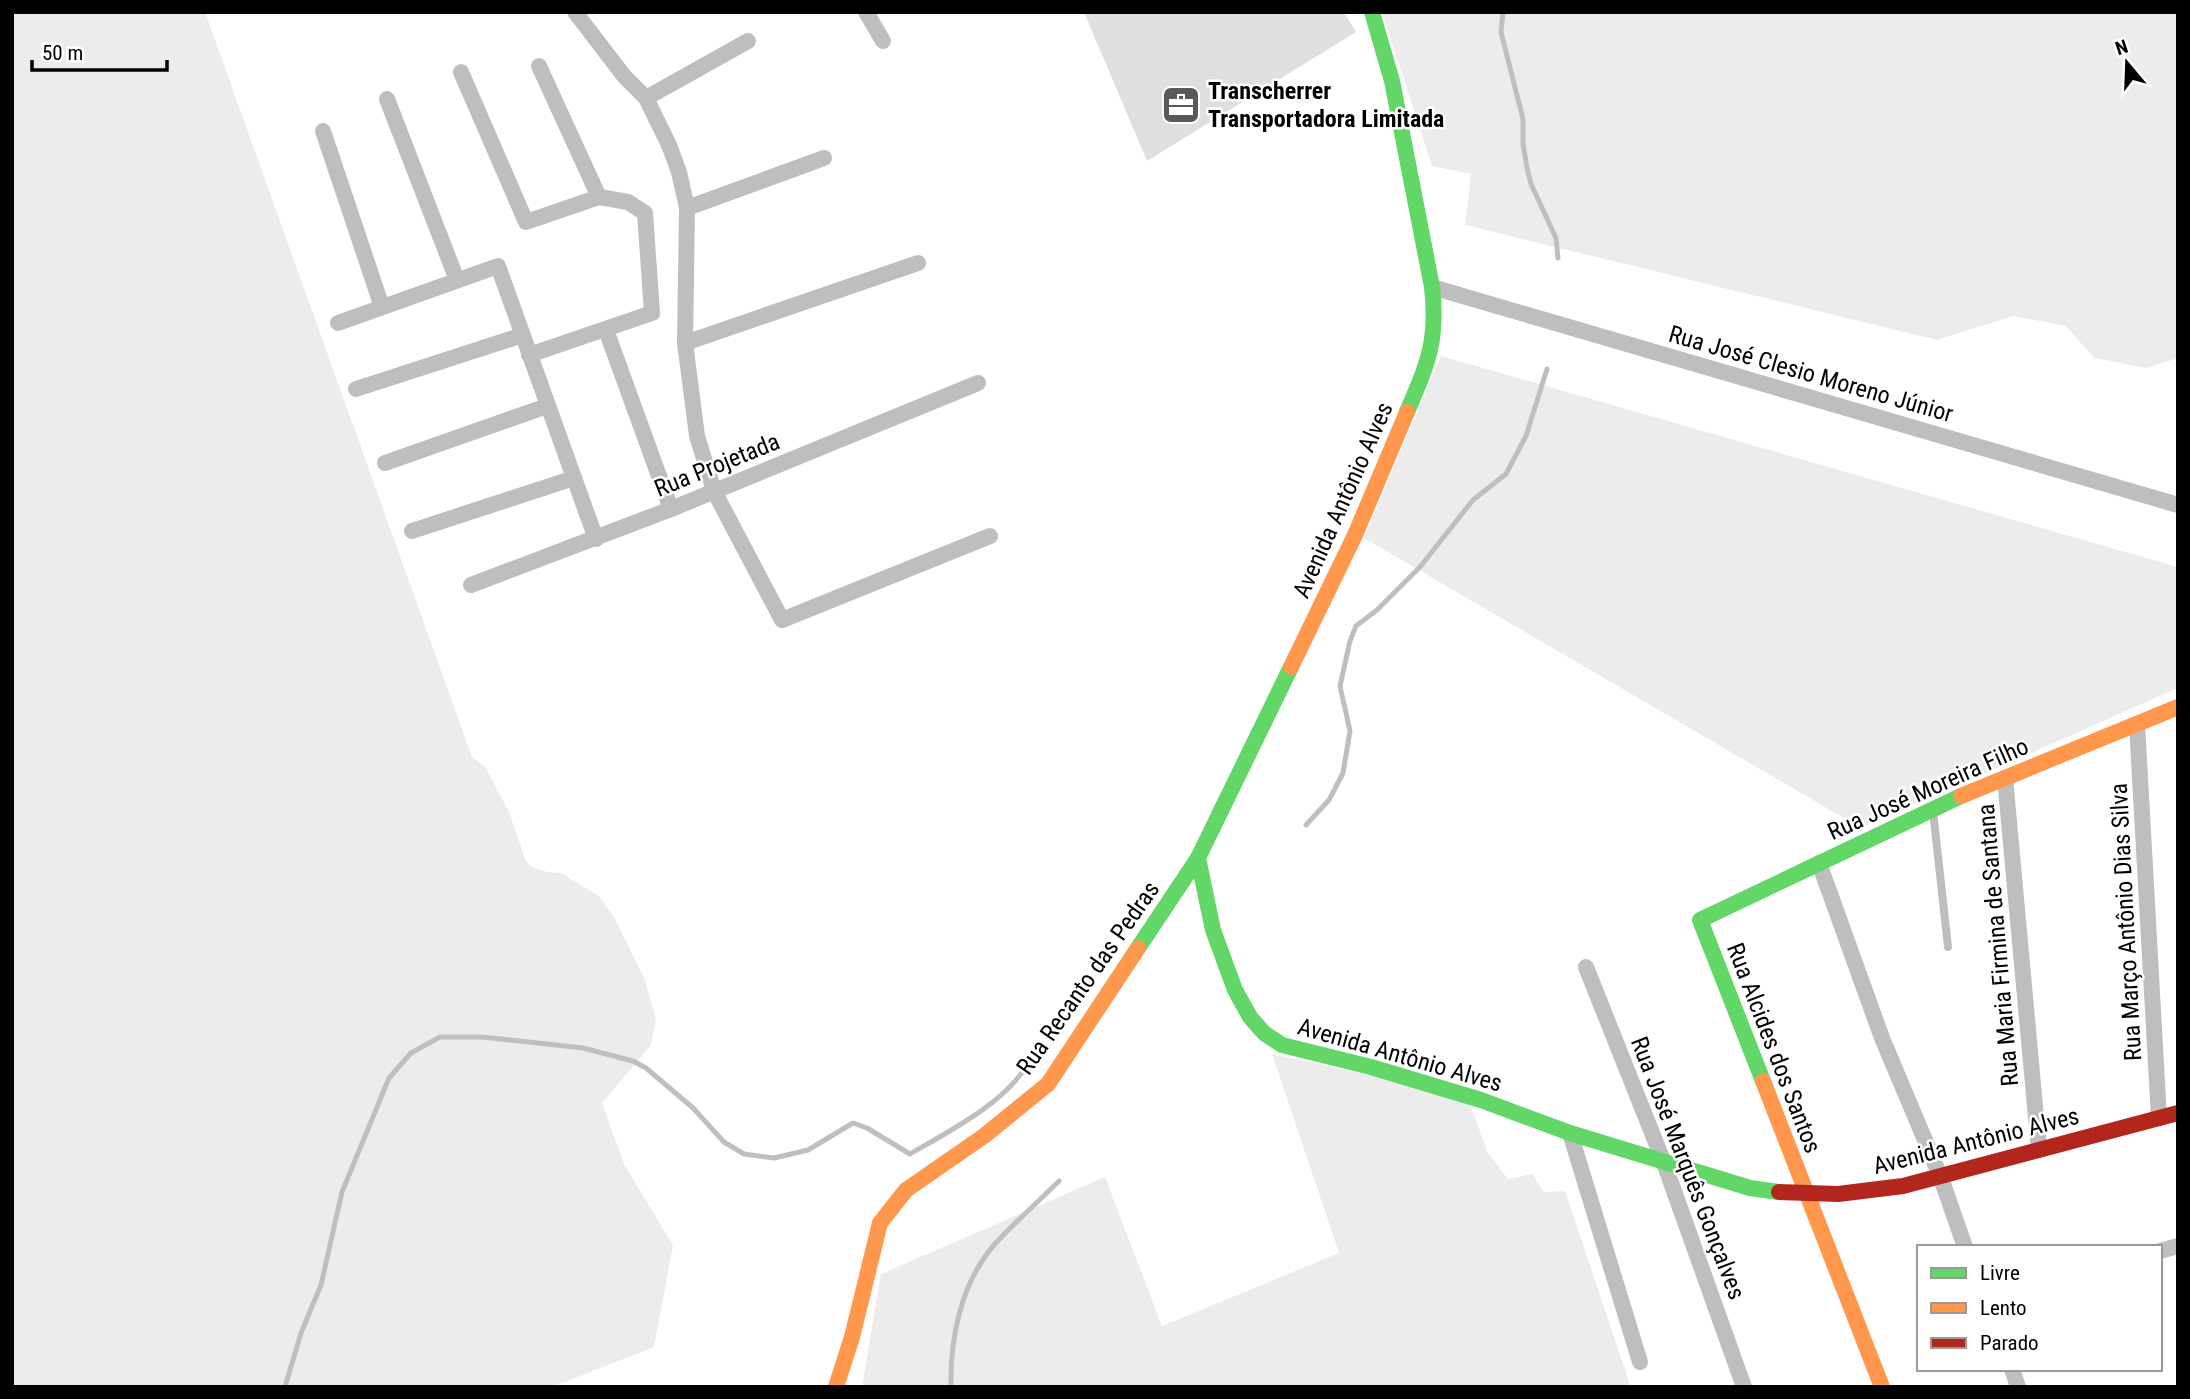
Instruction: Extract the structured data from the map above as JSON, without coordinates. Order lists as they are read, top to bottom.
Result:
{
  "streets": {
    "street": [
      "Rua José Clesio Moreno Júnior",
      "Rua Projetada",
      "Avenida Antônio Alves",
      "Rua José Moreira Filho",
      "Rua Março Antônio Dias Silva",
      "Rua Maria Firmina de Santana",
      "Rua Recanto das Pedras",
      "Rua Alcides dos Santos",
      "Rua José Marquês Gonçalves"
    ]
  },
  "crossings": [
    ["Rua José Clesio Moreno Júnior", "Avenida Antônio Alves"],
    ["Avenida Antônio Alves", "Rua Março Antônio Dias Silva"],
    ["Avenida Antônio Alves", "Rua Maria Firmina de Santana"],
    ["Avenida Antônio Alves", "Rua Recanto das Pedras"],
    ["Avenida Antônio Alves", "Rua Alcides dos Santos"],
    ["Avenida Antônio Alves", "Rua José Marquês Gonçalves"],
    ["Rua José Moreira Filho", "Rua Março Antônio Dias Silva"],
    ["Rua José Moreira Filho", "Rua Maria Firmina de Santana"],
    ["Rua José Moreira Filho", "Rua Alcides dos Santos"]
  ],
  "places": {
    "office": ["Transcherrer Transportadora Limitada"]
  },
  "legend": ["Livre", "Lento", "Parado"],
  "scale_bar": "50 m",
  "north": "top"
}
